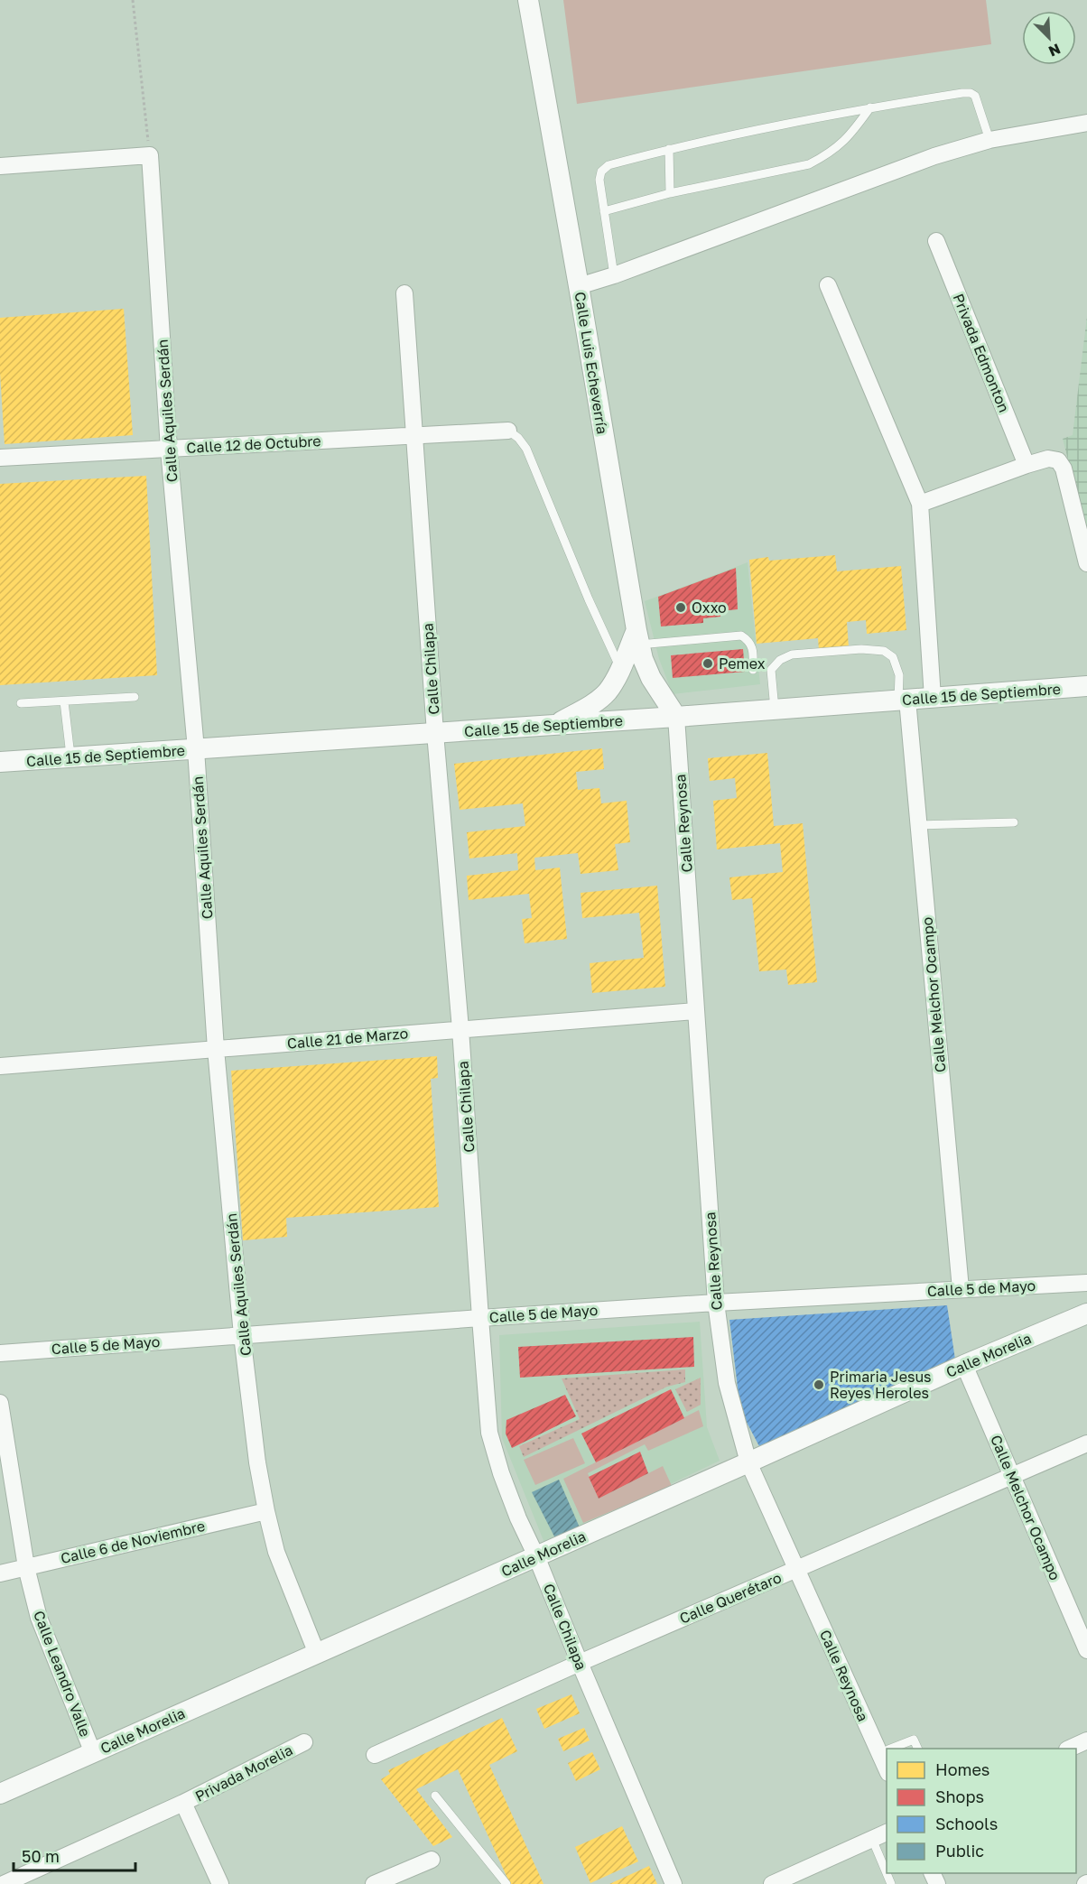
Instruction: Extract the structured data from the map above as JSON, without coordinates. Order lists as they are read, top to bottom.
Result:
{
  "streets": {
    "street": [
      "Privada Edmonton",
      "Calle Luis Echeverría",
      "Calle Aquiles Serdán",
      "Calle 12 de Octubre",
      "Calle Chilapa",
      "Calle 15 de Septiembre",
      "Calle Reynosa",
      "Calle Melchor Ocampo",
      "Calle 21 de Marzo",
      "Calle 5 de Mayo",
      "Calle Morelia",
      "Calle 6 de Noviembre",
      "Calle Querétaro",
      "Calle Leandro Valle",
      "Privada Morelia"
    ]
  },
  "crossings": [
    ["Calle Luis Echeverría", "Calle 15 de Septiembre"],
    ["Calle Luis Echeverría", "Calle Reynosa"],
    ["Calle Aquiles Serdán", "Calle 12 de Octubre"],
    ["Calle Aquiles Serdán", "Calle 15 de Septiembre"],
    ["Calle Aquiles Serdán", "Calle 21 de Marzo"],
    ["Calle Aquiles Serdán", "Calle 5 de Mayo"],
    ["Calle Aquiles Serdán", "Calle Morelia"],
    ["Calle Aquiles Serdán", "Calle 6 de Noviembre"],
    ["Calle 12 de Octubre", "Calle Chilapa"],
    ["Calle Chilapa", "Calle 15 de Septiembre"],
    ["Calle Chilapa", "Calle 21 de Marzo"],
    ["Calle Chilapa", "Calle 5 de Mayo"],
    ["Calle Chilapa", "Calle Morelia"],
    ["Calle Chilapa", "Calle Querétaro"],
    ["Calle 15 de Septiembre", "Calle Reynosa"],
    ["Calle 15 de Septiembre", "Calle Melchor Ocampo"],
    ["Calle Reynosa", "Calle 21 de Marzo"],
    ["Calle Reynosa", "Calle 5 de Mayo"],
    ["Calle Reynosa", "Calle Morelia"],
    ["Calle Reynosa", "Calle Querétaro"],
    ["Calle Melchor Ocampo", "Calle 5 de Mayo"],
    ["Calle Melchor Ocampo", "Calle Morelia"],
    ["Calle Melchor Ocampo", "Calle Querétaro"],
    ["Calle Morelia", "Calle Leandro Valle"],
    ["Calle 6 de Noviembre", "Calle Leandro Valle"]
  ],
  "places": ["Oxxo", "Pemex", "Primaria Jesus Reyes Heroles"],
  "legend": [
    "Homes",
    "Shops",
    "Schools",
    "Public"
  ],
  "scale_bar": "50 m",
  "north": "bottom right"
}
